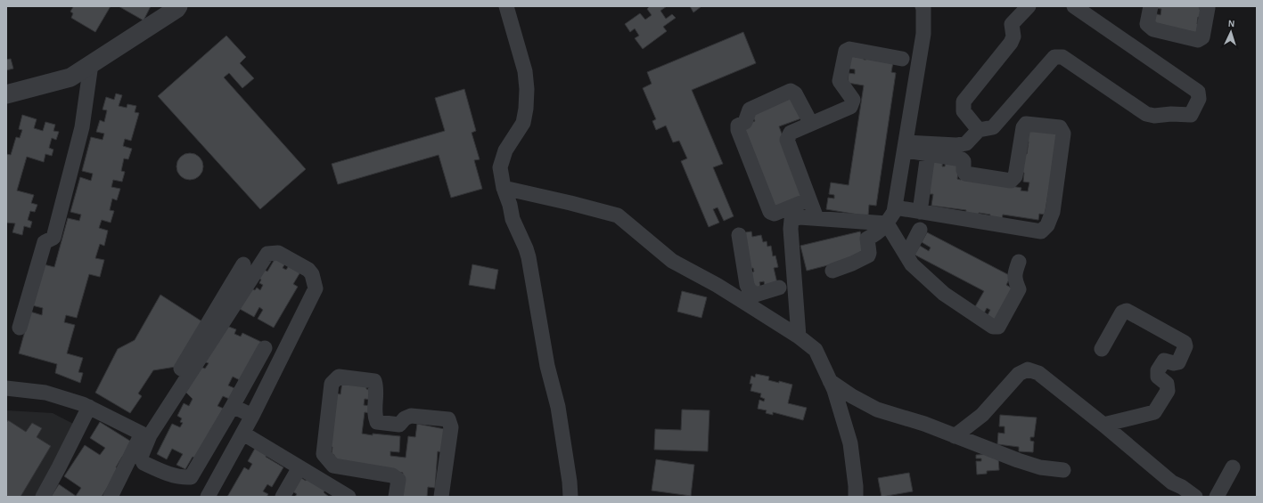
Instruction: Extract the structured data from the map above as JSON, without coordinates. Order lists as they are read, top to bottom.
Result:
{
  "north": "top"
}
